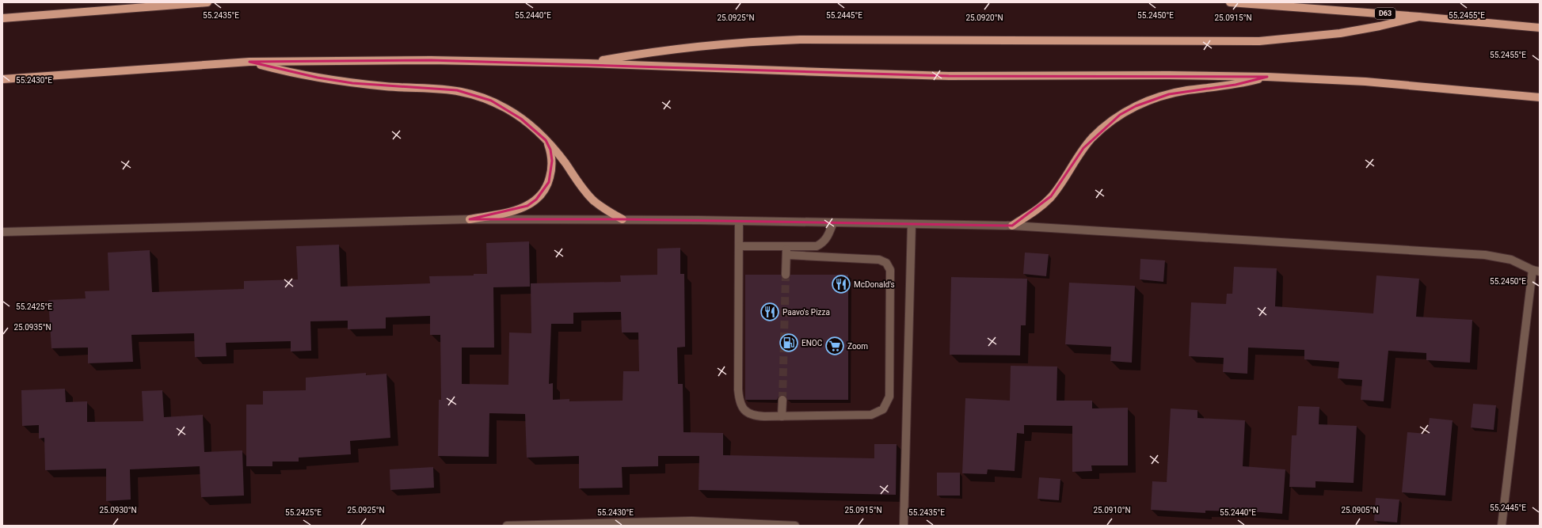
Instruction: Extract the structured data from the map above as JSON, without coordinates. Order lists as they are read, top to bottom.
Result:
{
  "streets": {
    "main road": ["D63"]
  },
  "places": {
    "restaurant": ["McDonald's", "Paavo's Pizza"],
    "fuel station": ["ENOC"],
    "supermarket": ["Zoom"]
  },
  "coordinates": [
    "55.2445°E",
    "55.2450°E",
    "55.2435°E",
    "55.2440°E",
    "55.2455°E",
    "25.0925°N",
    "25.0920°N",
    "25.0915°N",
    "55.2430°E",
    "55.2425°E",
    "25.0935°N",
    "25.0930°N",
    "25.0910°N",
    "25.0905°N"
  ]
}
